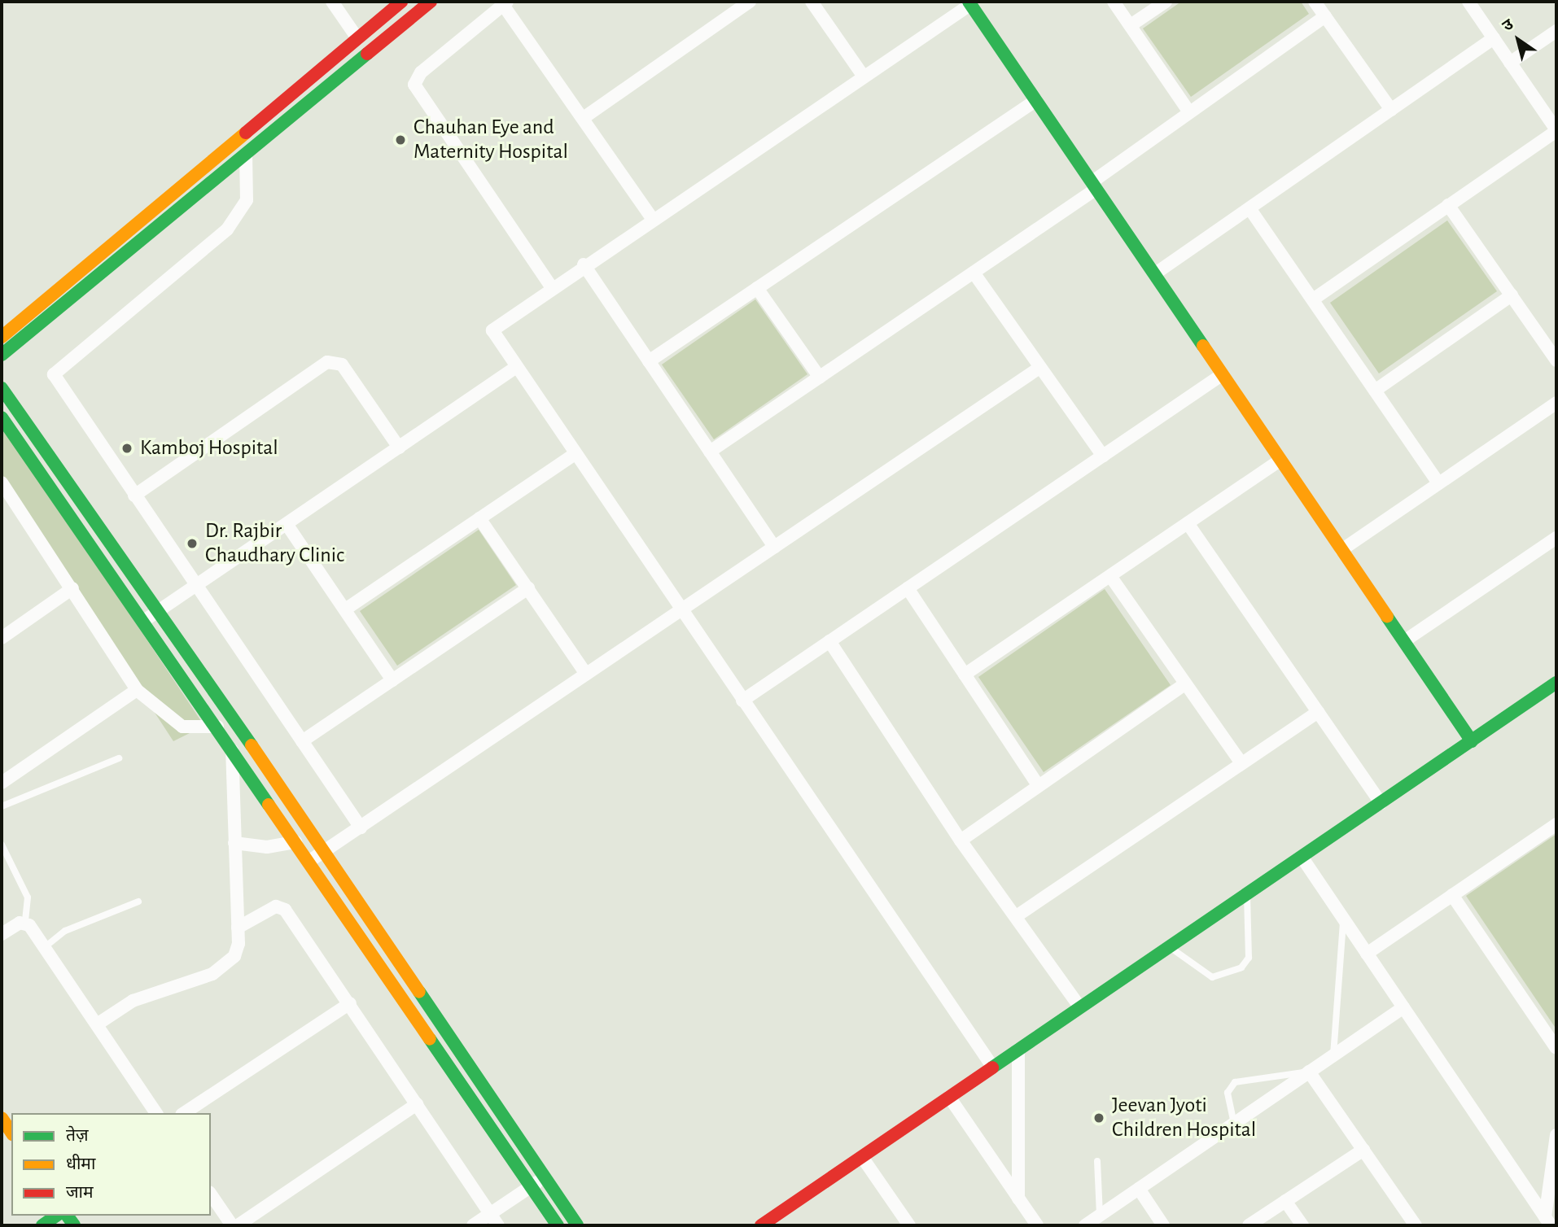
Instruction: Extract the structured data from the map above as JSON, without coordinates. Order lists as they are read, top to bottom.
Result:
{
  "places": [
    "Chauhan Eye and Maternity Hospital",
    "Kamboj Hospital",
    "Dr. Rajbir Chaudhary Clinic",
    "Jeevan Jyoti Children Hospital"
  ],
  "legend": ["तेज़", "धीमा", "जाम"],
  "north": "top left"
}
